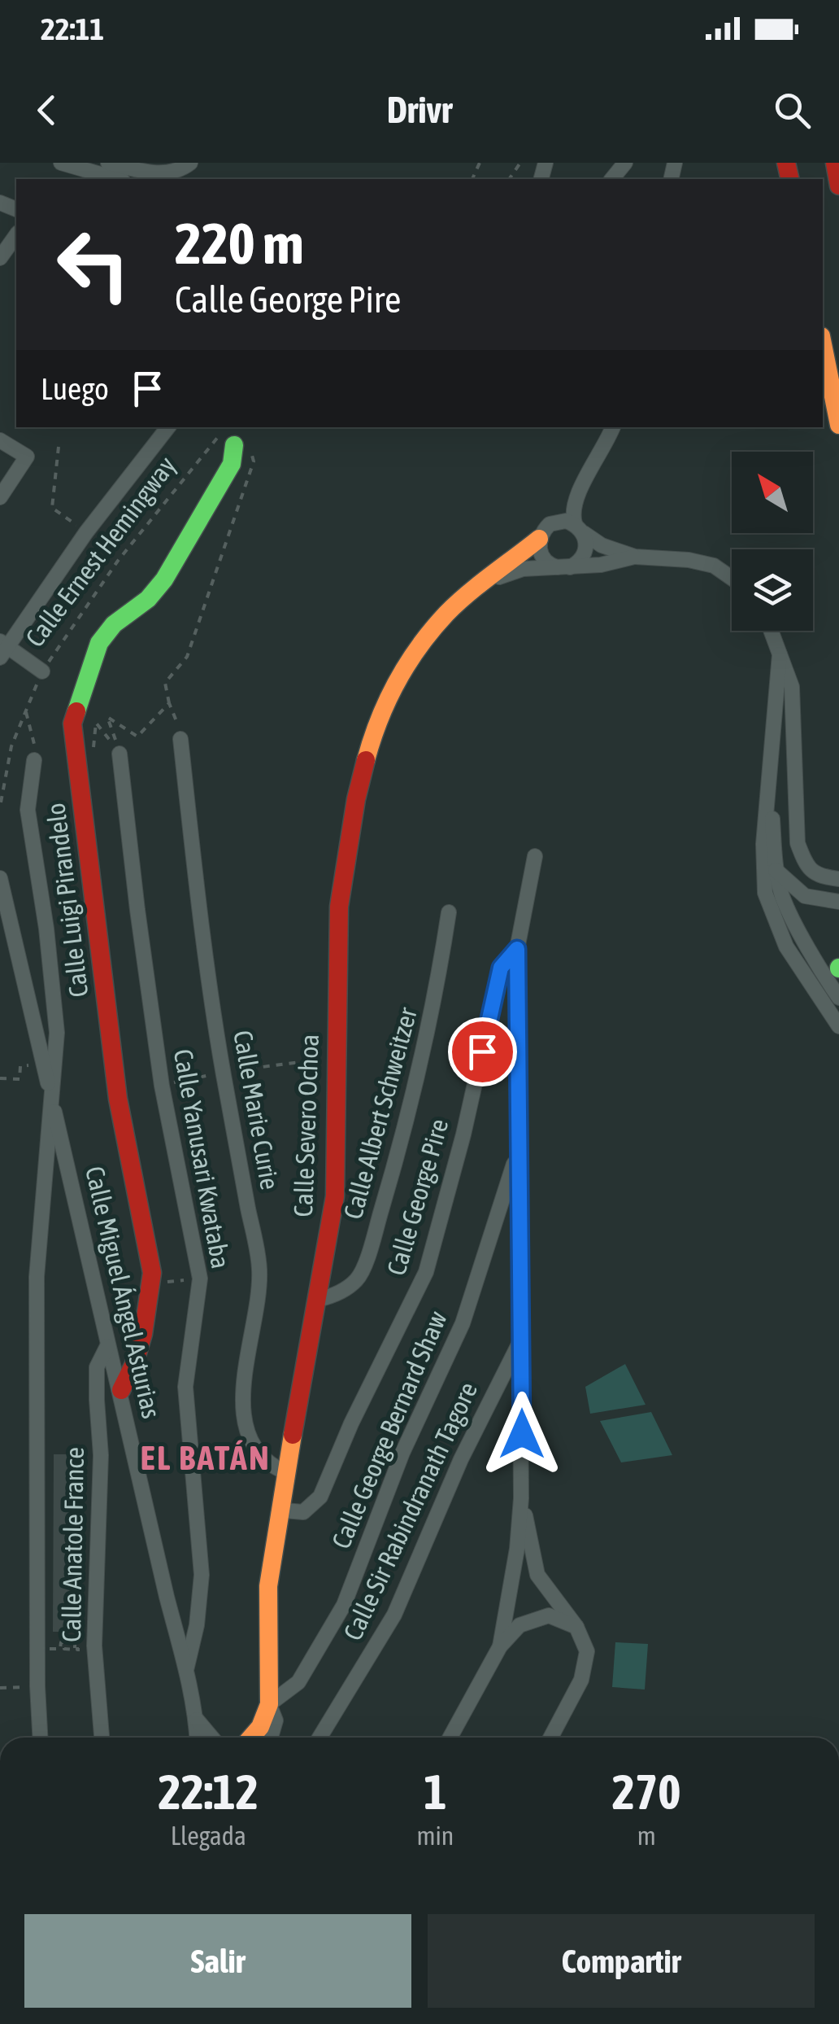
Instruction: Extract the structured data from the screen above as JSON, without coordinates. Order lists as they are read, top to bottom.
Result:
{
  "streets": {
    "street": [
      "Calle Luigi Pirandelo",
      "Calle Marie Curie",
      "Calle Albert Schweitzer",
      "Calle Severo Ochoa",
      "Calle Yanusari Kwataba",
      "Calle George Pire",
      "Calle Miguel Ángel Asturias",
      "Calle George Bernard Shaw",
      "Calle Sir Rabindranath Tagore",
      "Calle Anatole France"
    ],
    "path": ["Calle Ernest Hemingway"]
  },
  "crossings": [
    ["Calle Ernest Hemingway", "Calle Luigi Pirandelo"],
    ["Calle Luigi Pirandelo", "Calle Miguel Ángel Asturias"],
    ["Calle Marie Curie", "Calle Severo Ochoa"],
    ["Calle Albert Schweitzer", "Calle Severo Ochoa"],
    ["Calle Severo Ochoa", "Calle George Pire"],
    ["Calle Severo Ochoa", "Calle George Bernard Shaw"],
    ["Calle Yanusari Kwataba", "Calle Miguel Ángel Asturias"],
    ["Calle Miguel Ángel Asturias", "Calle Anatole France"]
  ],
  "districts": ["EL BATÁN"],
  "north": "top left",
  "page": {
    "status": "22:11",
    "header": "Drivr",
    "turn": ["220 m", "Calle George Pire"],
    "then": "Luego",
    "eta": [
      "22:12",
      "Llegada",
      "1",
      "min",
      "270",
      "m"
    ],
    "buttons": ["Salir", "Compartir"]
  }
}
